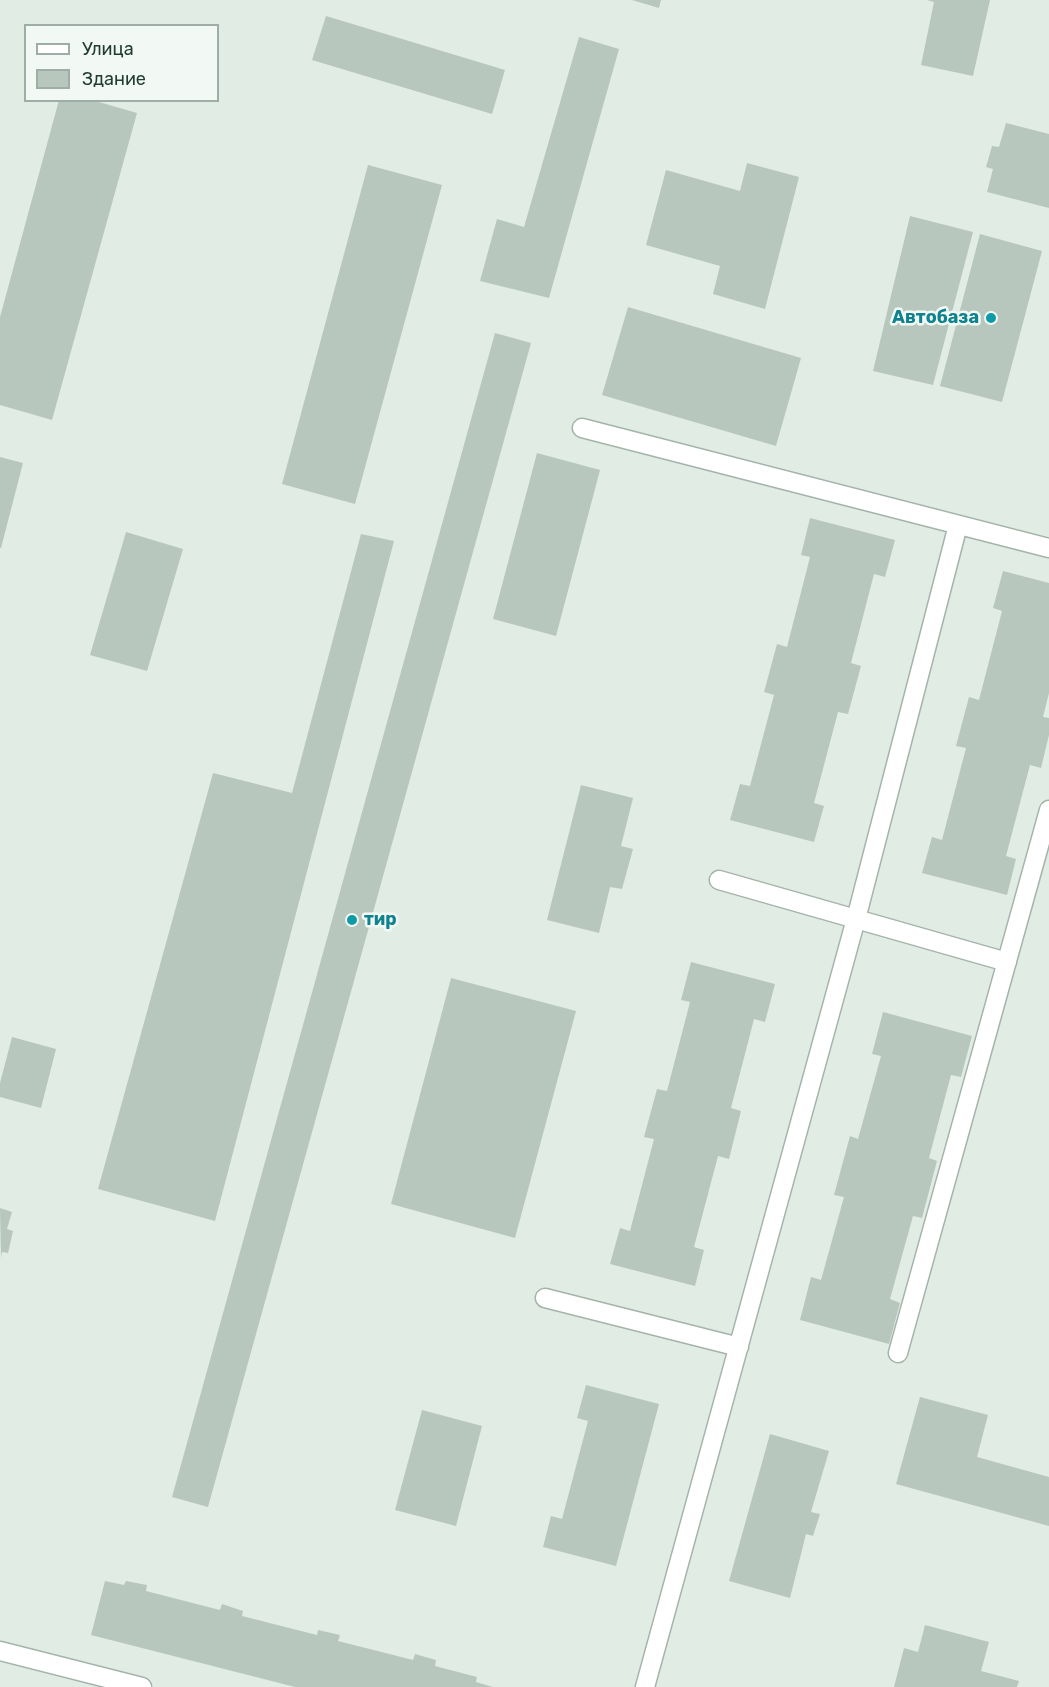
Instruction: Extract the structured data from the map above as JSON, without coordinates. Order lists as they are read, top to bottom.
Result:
{
  "places": ["Автобаза", "тир"],
  "legend": ["Улица", "Здание"]
}
